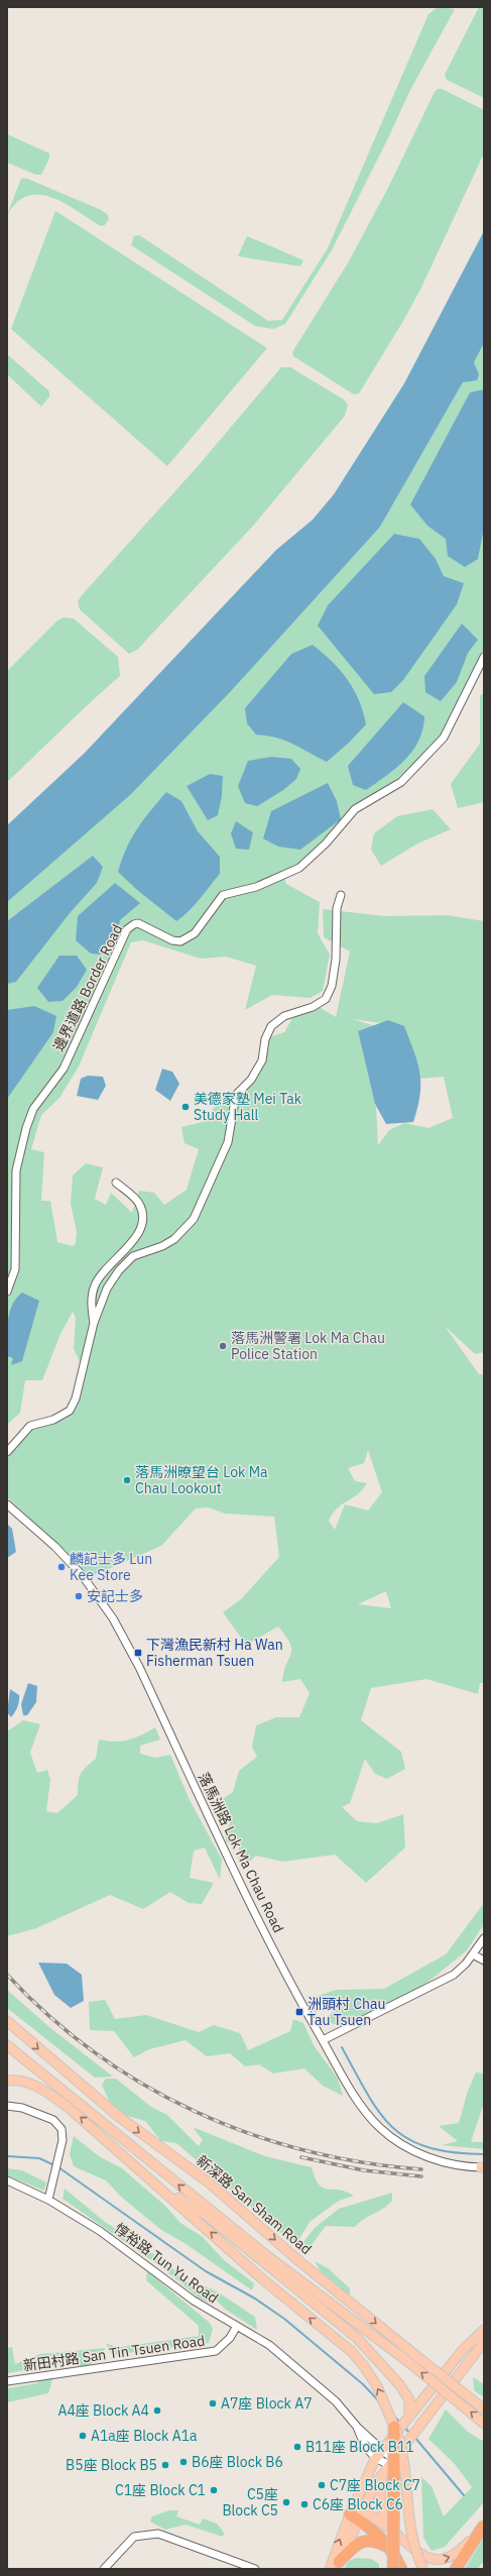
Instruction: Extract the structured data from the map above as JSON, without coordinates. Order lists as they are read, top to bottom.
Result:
{
  "streets": {
    "main road": ["新深路 San Sham Road"],
    "street": [
      "邊界道路 Border Road",
      "落馬洲路 Lok Ma Chau Road",
      "惇裕路 Tun Yu Road",
      "新田村路 San Tin Tsuen Road"
    ]
  },
  "crossings": [
    ["惇裕路 Tun Yu Road", "新田村路 San Tin Tsuen Road"]
  ],
  "places": {
    "other": [
      "美德家塾 Mei Tak Study Hall",
      "落馬洲警署 Lok Ma Chau Police Station",
      "落馬洲暸望台 Lok Ma Chau Lookout",
      "麟記士多 Lun Kee Store",
      "安記士多",
      "A7座 Block A7",
      "A4座 Block A4",
      "A1a座 Block A1a",
      "B11座 Block B11",
      "B6座 Block B6",
      "B5座 Block B5",
      "C7座 Block C7",
      "C1座 Block C1",
      "C5座 Block C5",
      "C6座 Block C6"
    ],
    "transit": ["下灣漁民新村 Ha Wan Fisherman Tsuen", "洲頭村 Chau Tau Tsuen"]
  }
}
